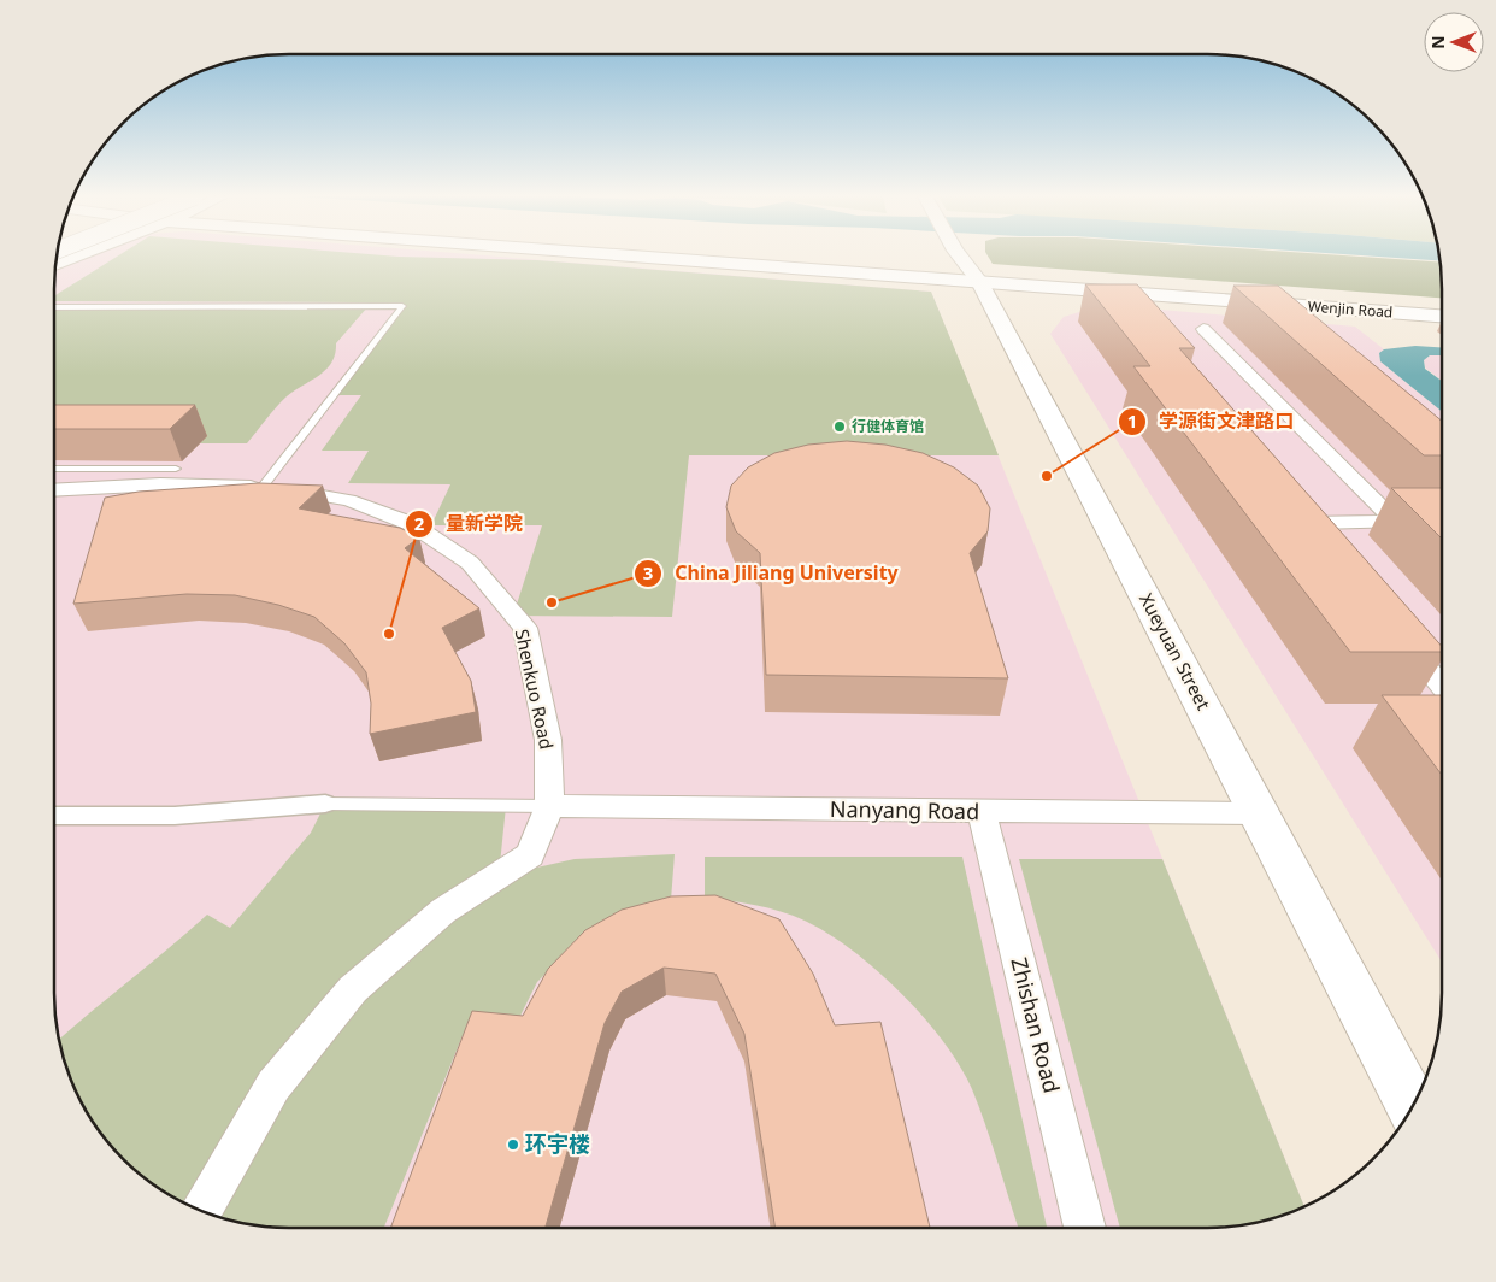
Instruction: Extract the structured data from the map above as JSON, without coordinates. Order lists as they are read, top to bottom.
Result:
{
  "streets": {
    "main road": ["Wenjin Road", "Xueyuan Street"],
    "street": ["Shenkuo Road", "Nanyang Road", "Zhishan Road"]
  },
  "crossings": [
    ["Wenjin Road", "Xueyuan Street"],
    ["Xueyuan Street", "Nanyang Road"],
    ["Shenkuo Road", "Nanyang Road"],
    ["Nanyang Road", "Zhishan Road"]
  ],
  "places": [
    "行健体育馆",
    "学源街文津路口",
    "China Jiliang University",
    "量新学院",
    "环宇楼"
  ],
  "north": "left"
}
